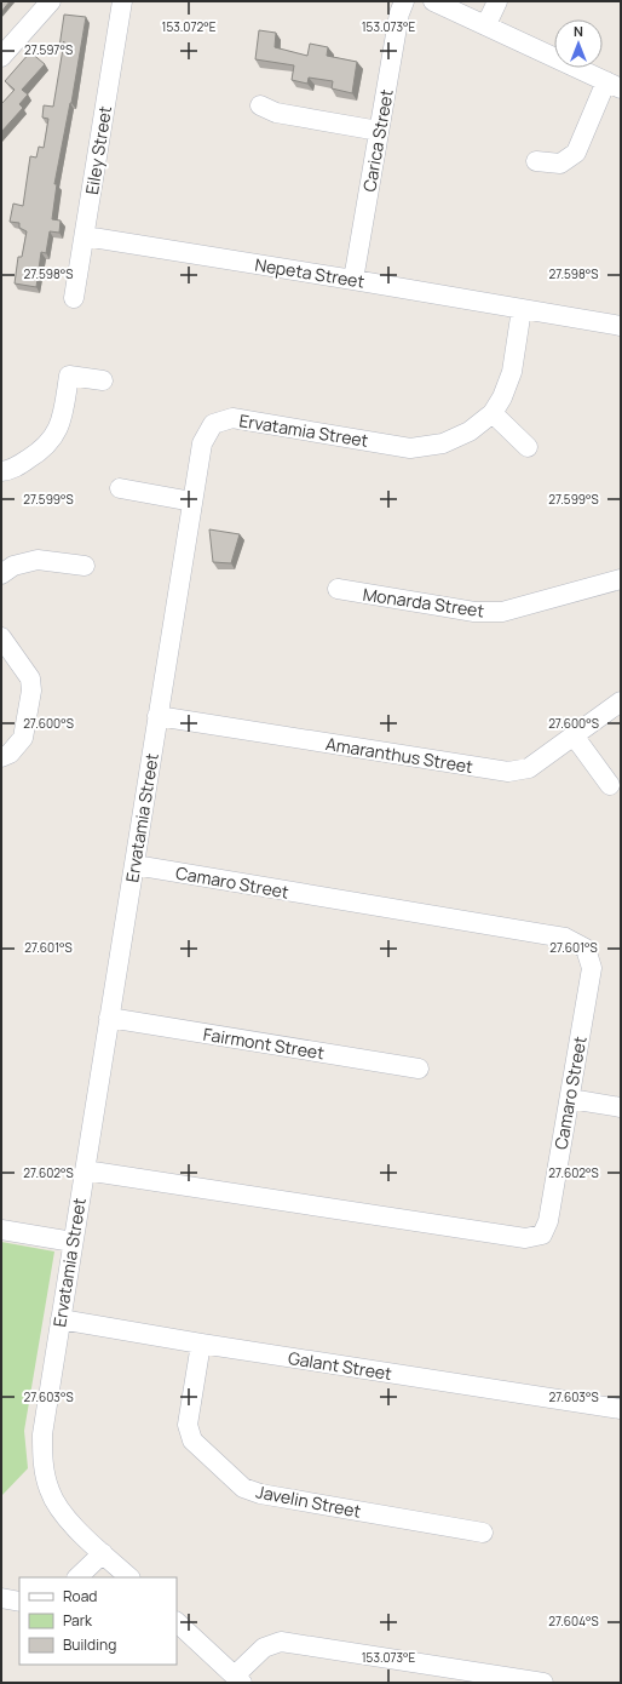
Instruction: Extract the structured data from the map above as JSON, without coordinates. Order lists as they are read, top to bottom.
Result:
{
  "streets": {
    "street": [
      "Carica Street",
      "Eiley Street",
      "Nepeta Street",
      "Ervatamia Street",
      "Monarda Street",
      "Amaranthus Street",
      "Camaro Street",
      "Fairmont Street",
      "Galant Street",
      "Javelin Street"
    ]
  },
  "crossings": [
    ["Carica Street", "Nepeta Street"],
    ["Eiley Street", "Nepeta Street"],
    ["Nepeta Street", "Ervatamia Street"],
    ["Ervatamia Street", "Amaranthus Street"],
    ["Ervatamia Street", "Camaro Street"],
    ["Ervatamia Street", "Fairmont Street"],
    ["Ervatamia Street", "Galant Street"],
    ["Galant Street", "Javelin Street"]
  ],
  "legend": ["Road", "Park", "Building"],
  "north": "top",
  "coordinates": [
    "153.072°E",
    "153.073°E",
    "27.597°S",
    "27.598°S",
    "27.599°S",
    "27.600°S",
    "27.601°S",
    "27.602°S",
    "27.603°S",
    "27.604°S"
  ]
}
